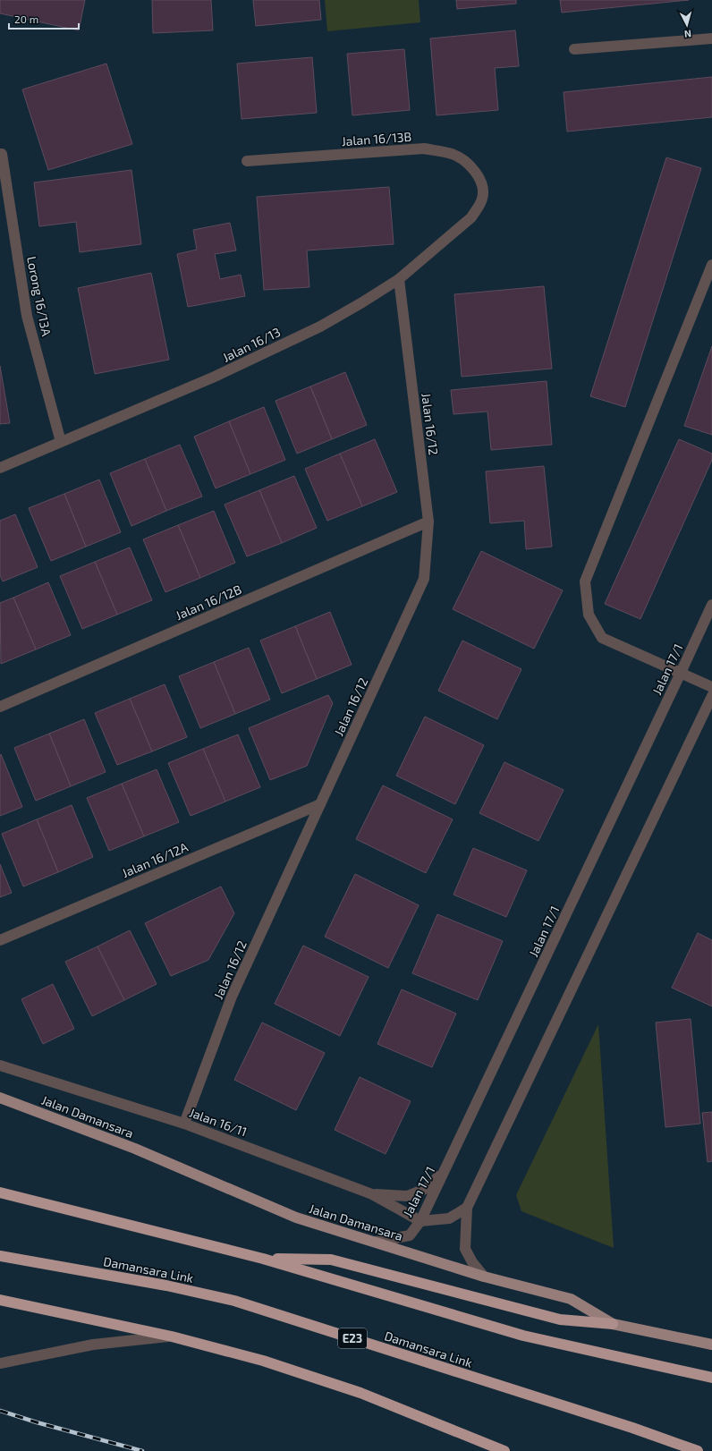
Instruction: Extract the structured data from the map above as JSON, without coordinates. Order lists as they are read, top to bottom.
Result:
{
  "streets": {
    "highway": ["Damansara Link", "E23"],
    "main road": ["Jalan Damansara"],
    "street": [
      "Jalan 16/13B",
      "Lorong 16/13A",
      "Jalan 16/13",
      "Jalan 16/12",
      "Jalan 16/12B",
      "Jalan 17/1",
      "Jalan 16/12A",
      "Jalan 16/11"
    ]
  },
  "crossings": [
    ["Jalan 16/13B", "Jalan 16/13"],
    ["Lorong 16/13A", "Jalan 16/13"],
    ["Jalan 16/13", "Jalan 16/12"],
    ["Jalan 16/12", "Jalan 16/12B"],
    ["Jalan 16/12", "Jalan 16/12A"],
    ["Jalan 16/12", "Jalan 16/11"],
    ["Jalan 17/1", "Jalan Damansara"],
    ["Jalan 17/1", "Jalan 16/11"]
  ],
  "scale_bar": "20 m",
  "north": "bottom"
}
